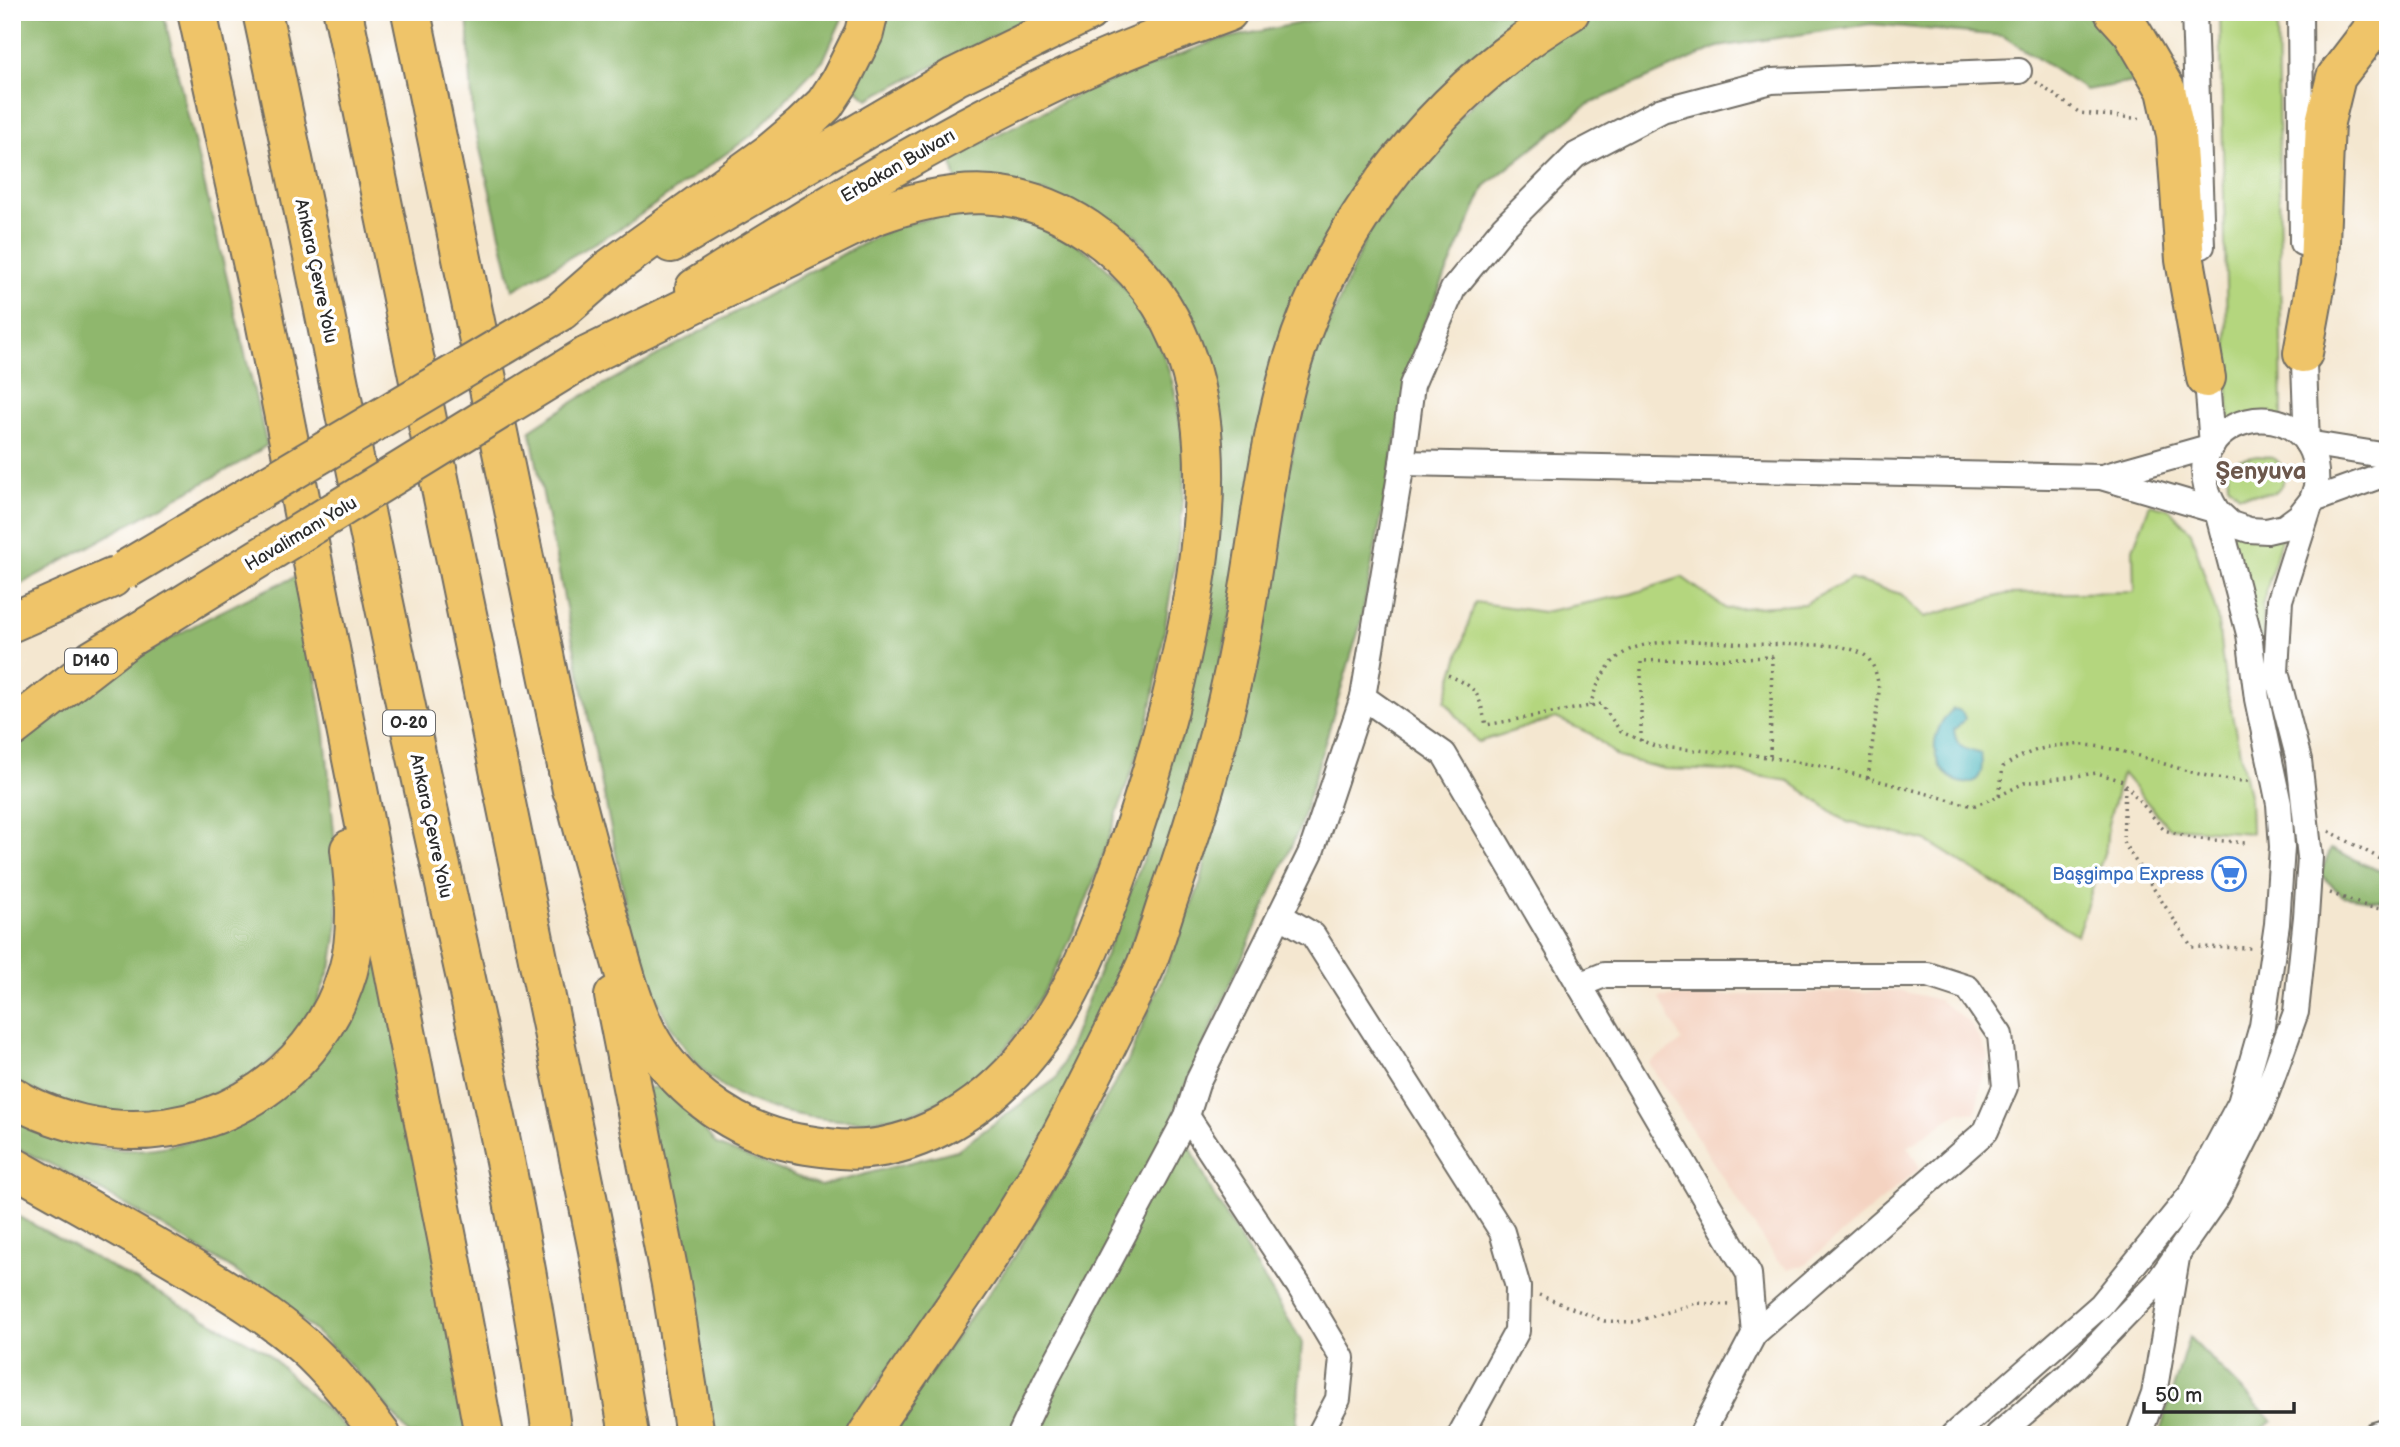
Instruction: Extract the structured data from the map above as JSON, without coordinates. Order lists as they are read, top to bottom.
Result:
{
  "streets": {
    "highway": [
      "Erbakan Bulvarı",
      "Ankara Çevre Yolu",
      "Havalimanı Yolu",
      "D140",
      "O-20"
    ]
  },
  "crossings": [
    ["Erbakan Bulvarı", "Havalimanı Yolu"]
  ],
  "districts": ["Şenyuva"],
  "places": {
    "supermarket": ["Başgimpa Express"]
  },
  "scale_bar": "50 m"
}
